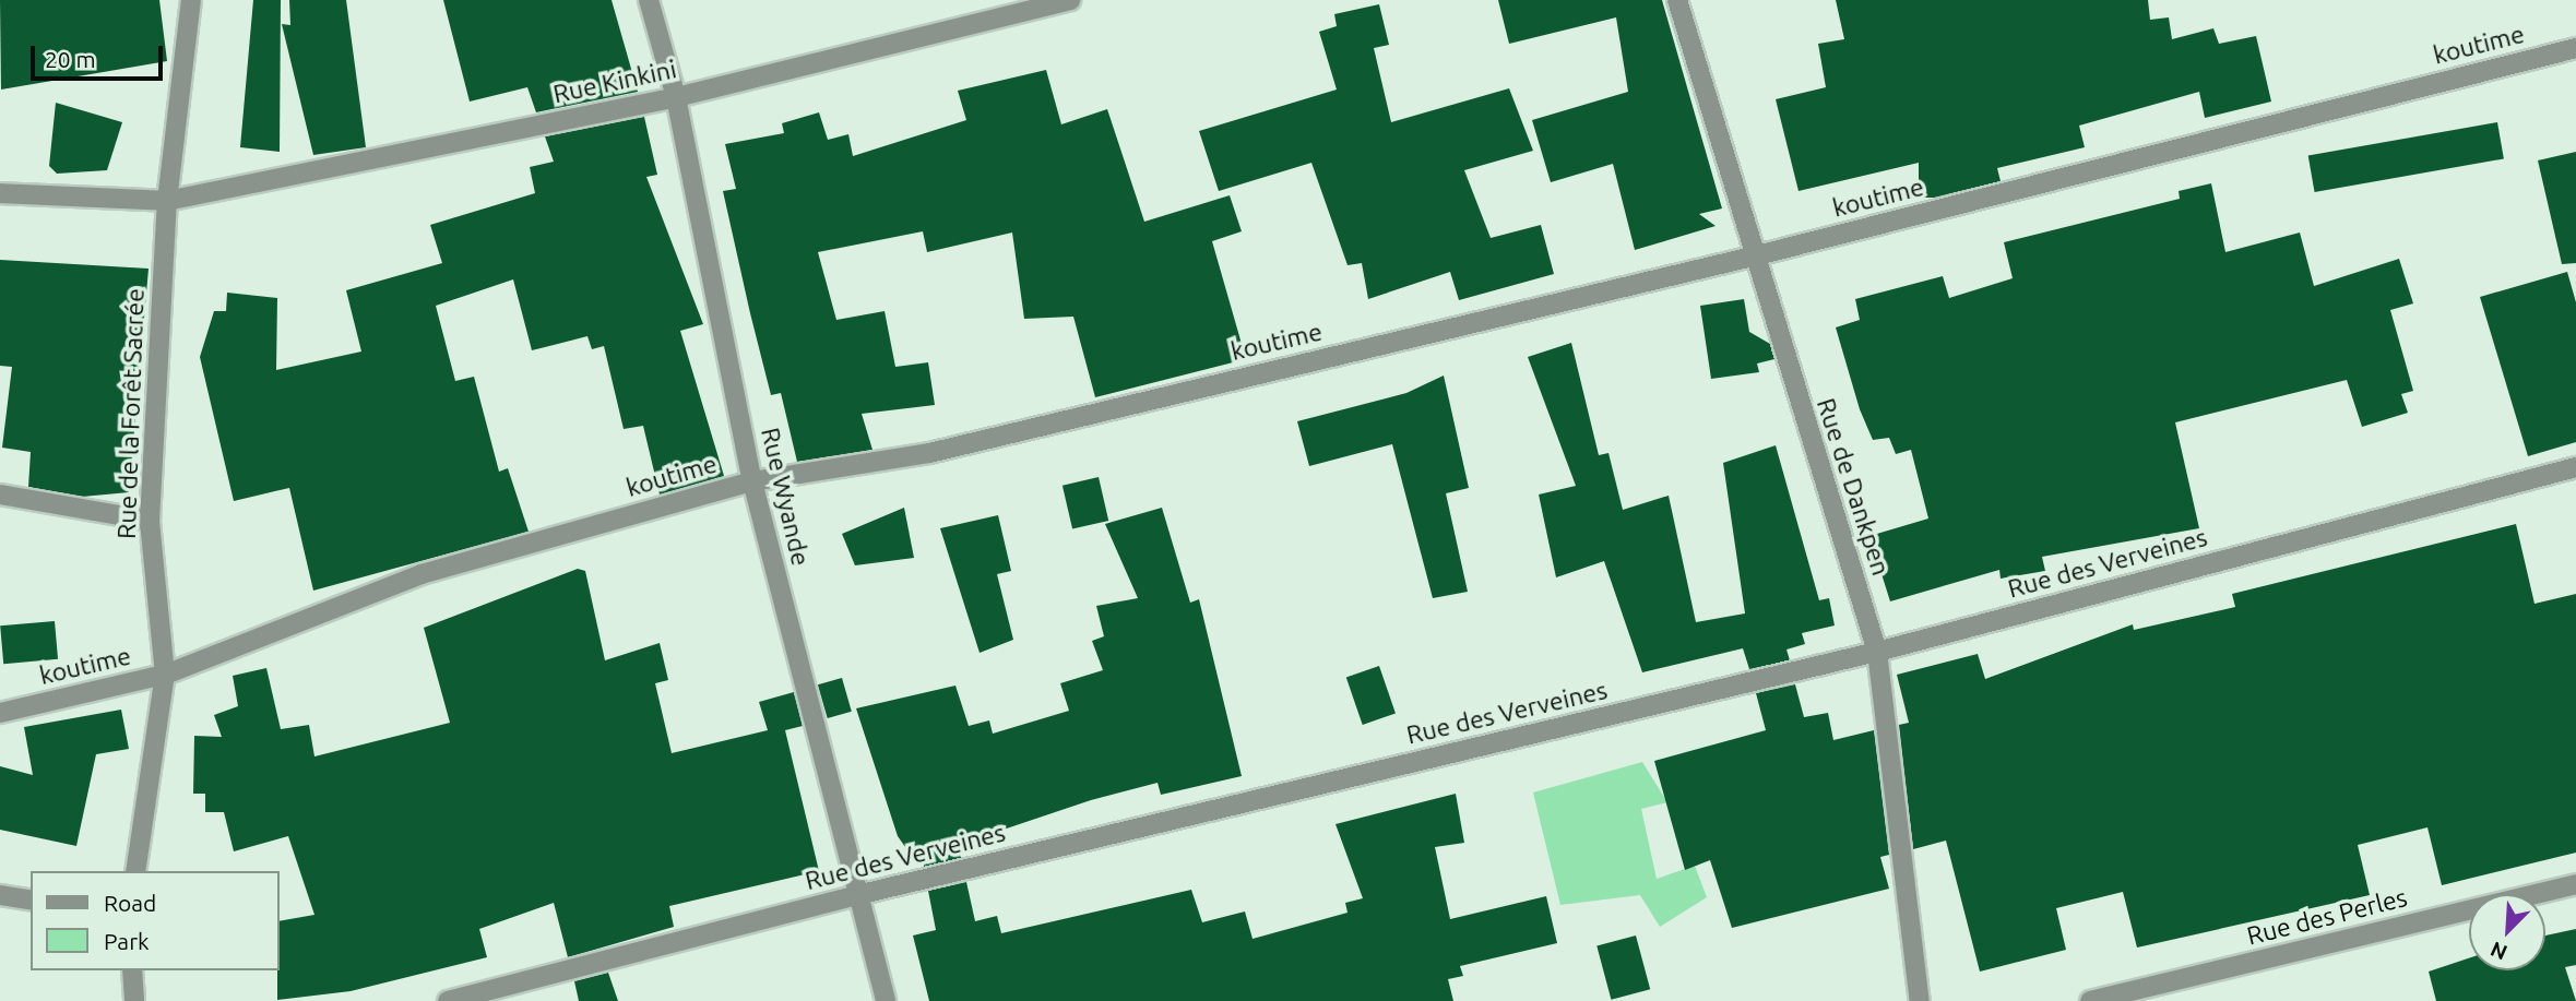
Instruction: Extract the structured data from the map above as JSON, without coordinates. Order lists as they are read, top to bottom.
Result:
{
  "streets": {
    "street": [
      "koutime",
      "Rue Kinkini",
      "Rue de la Forêt Sacrée",
      "Rue de Dankpen",
      "Rue Wyande",
      "Rue des Verveines",
      "Rue des Perles"
    ]
  },
  "crossings": [
    ["koutime", "Rue de la Forêt Sacrée"],
    ["koutime", "Rue de Dankpen"],
    ["koutime", "Rue Wyande"],
    ["Rue Kinkini", "Rue de la Forêt Sacrée"],
    ["Rue Kinkini", "Rue Wyande"],
    ["Rue de Dankpen", "Rue des Verveines"],
    ["Rue Wyande", "Rue des Verveines"]
  ],
  "legend": ["Road", "Park"],
  "scale_bar": "20 m",
  "north": "bottom left"
}
